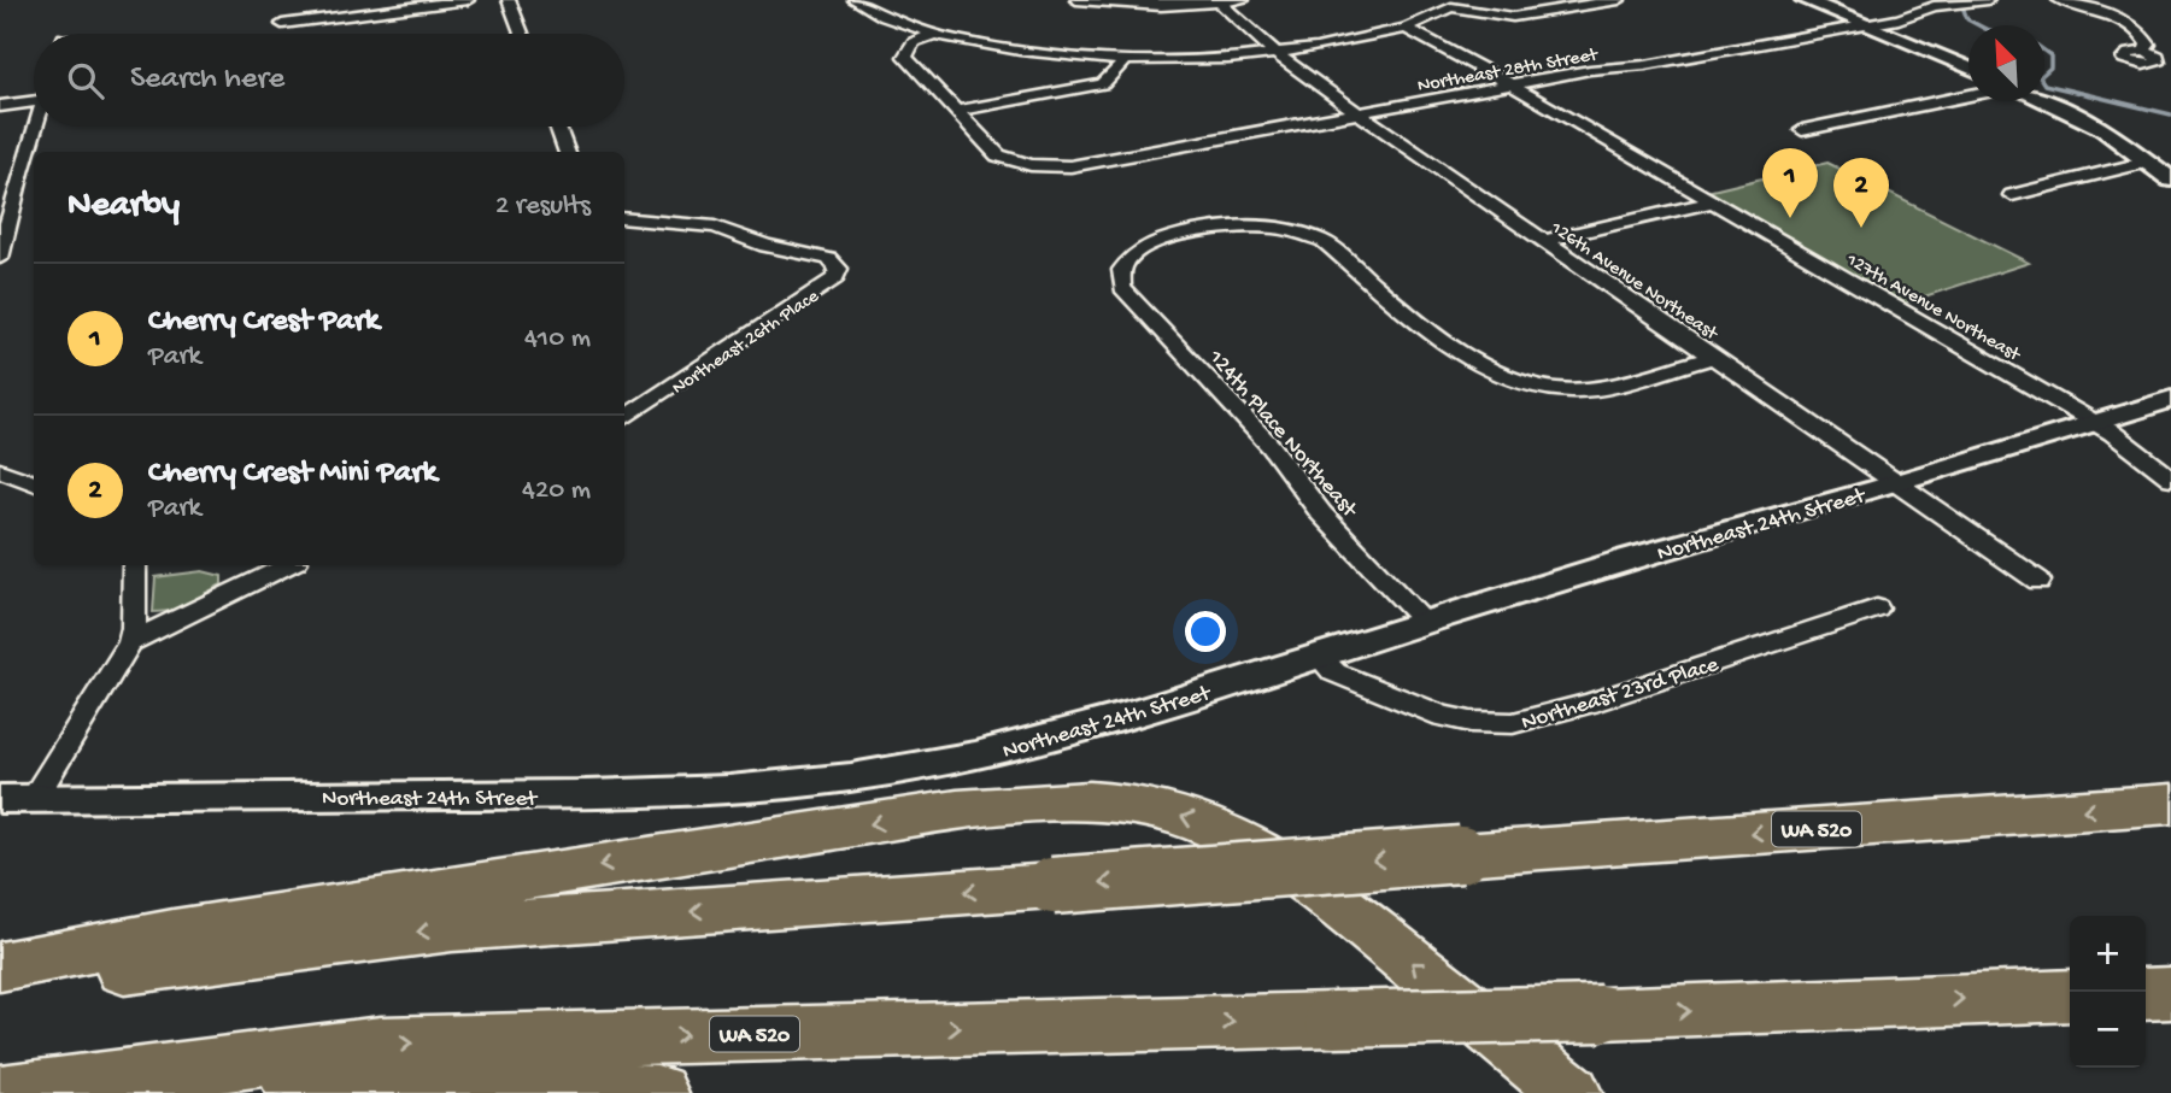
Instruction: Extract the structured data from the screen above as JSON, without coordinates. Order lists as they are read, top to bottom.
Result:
{
  "streets": {
    "highway": ["WA 520"],
    "street": [
      "Northeast 28th Street",
      "126th Avenue Northeast",
      "127th Avenue Northeast",
      "Northeast 26th Place",
      "124th Place Northeast",
      "Northeast 24th Street",
      "Northeast 23rd Place"
    ]
  },
  "crossings": [
    ["Northeast 28th Street", "126th Avenue Northeast"],
    ["Northeast 28th Street", "127th Avenue Northeast"],
    ["126th Avenue Northeast", "124th Place Northeast"],
    ["126th Avenue Northeast", "Northeast 24th Street"],
    ["127th Avenue Northeast", "Northeast 24th Street"],
    ["124th Place Northeast", "Northeast 24th Street"],
    ["Northeast 24th Street", "Northeast 23rd Place"]
  ],
  "north": "top left",
  "page": {
    "search": "Search here",
    "pins": ["1", "2"],
    "heading": ["Nearby", "2 results"],
    "list": [
      {
        "mark": "1",
        "name": "Cherry Crest Park",
        "note": "Park",
        "value": "410 m"
      },
      {
        "mark": "2",
        "name": "Cherry Crest Mini Park",
        "note": "Park",
        "value": "420 m"
      }
    ],
    "map_buttons": ["+", "−"]
  }
}
